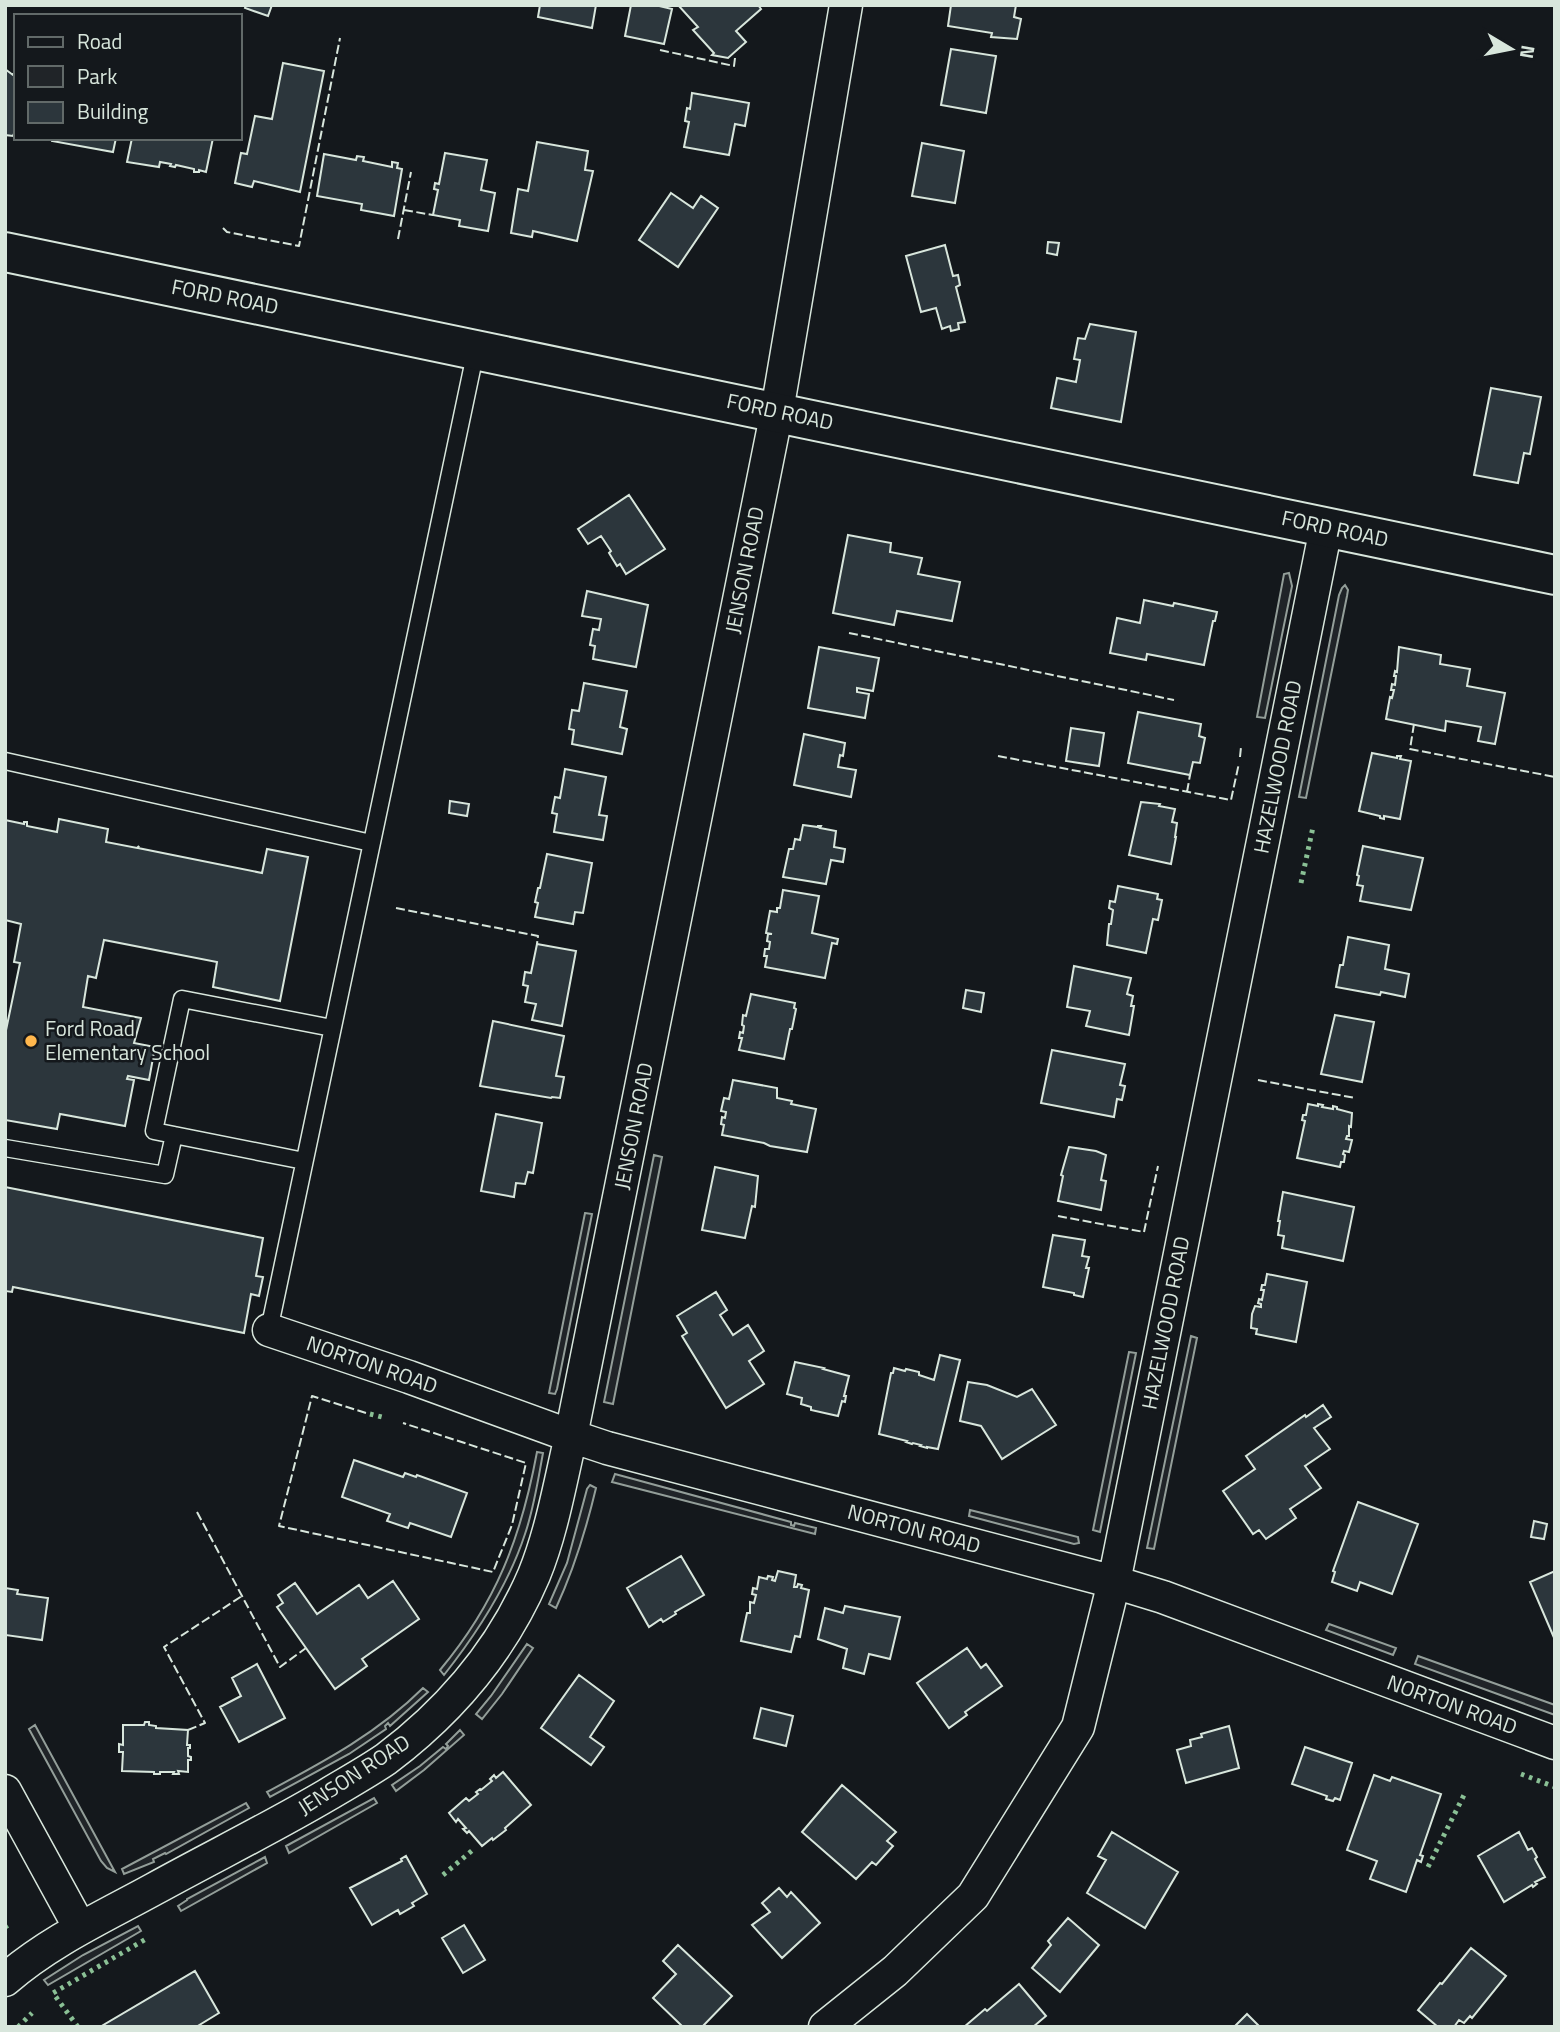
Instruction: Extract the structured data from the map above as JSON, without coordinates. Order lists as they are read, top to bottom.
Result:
{
  "streets": {
    "street": [
      "FORD ROAD",
      "JENSON ROAD",
      "HAZELWOOD ROAD",
      "NORTON ROAD"
    ]
  },
  "crossings": [
    ["FORD ROAD", "JENSON ROAD"],
    ["FORD ROAD", "HAZELWOOD ROAD"],
    ["JENSON ROAD", "NORTON ROAD"],
    ["HAZELWOOD ROAD", "NORTON ROAD"]
  ],
  "places": ["Ford Road Elementary School"],
  "legend": ["Road", "Park", "Building"],
  "north": "right"
}
